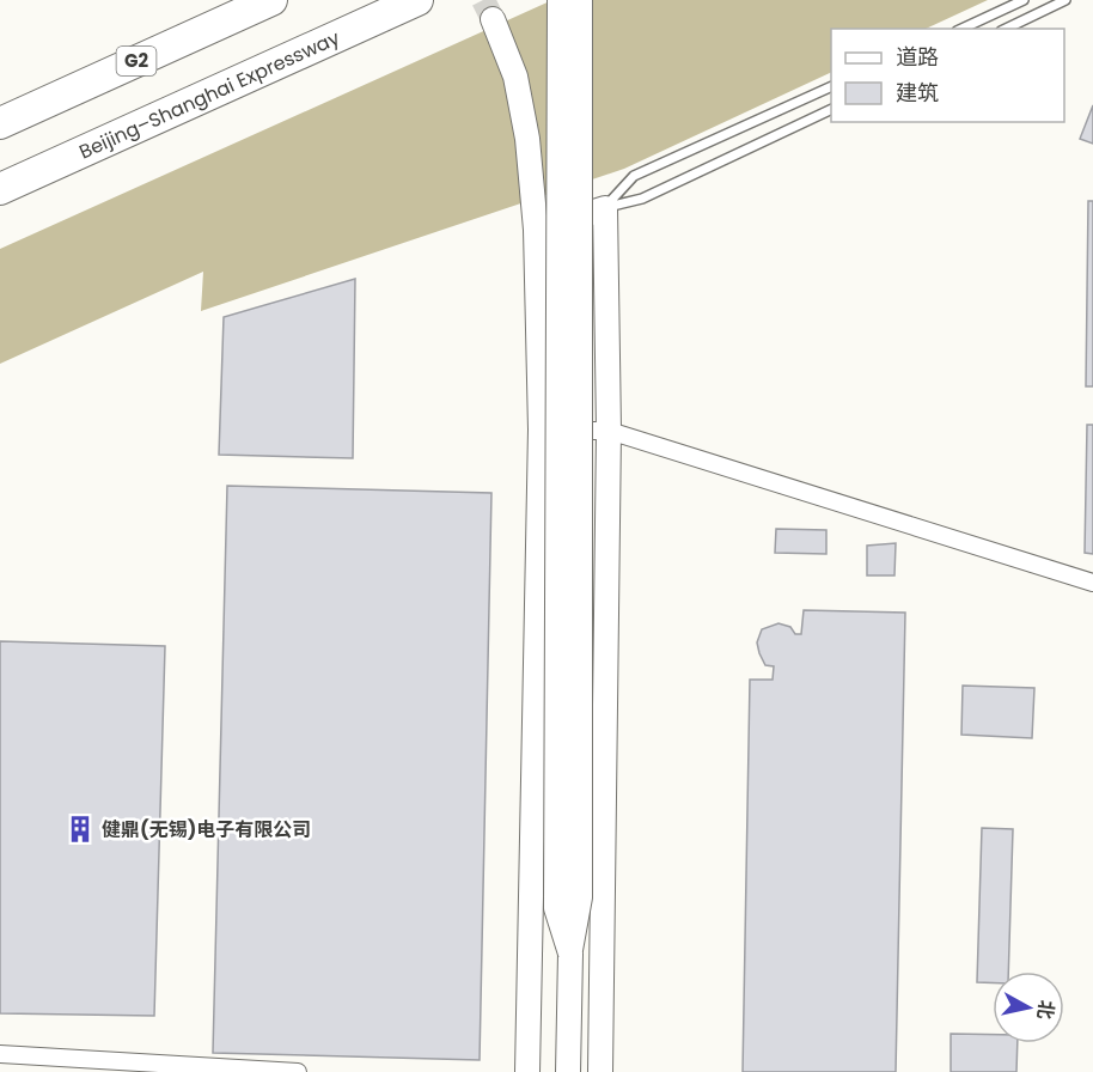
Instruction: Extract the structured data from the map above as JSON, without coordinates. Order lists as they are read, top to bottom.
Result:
{
  "streets": {
    "highway": ["G2", "Beijing–Shanghai Expressway"]
  },
  "places": {
    "building": ["健鼎(无锡)电子有限公司"]
  },
  "legend": ["道路", "建筑"],
  "north": "right"
}
